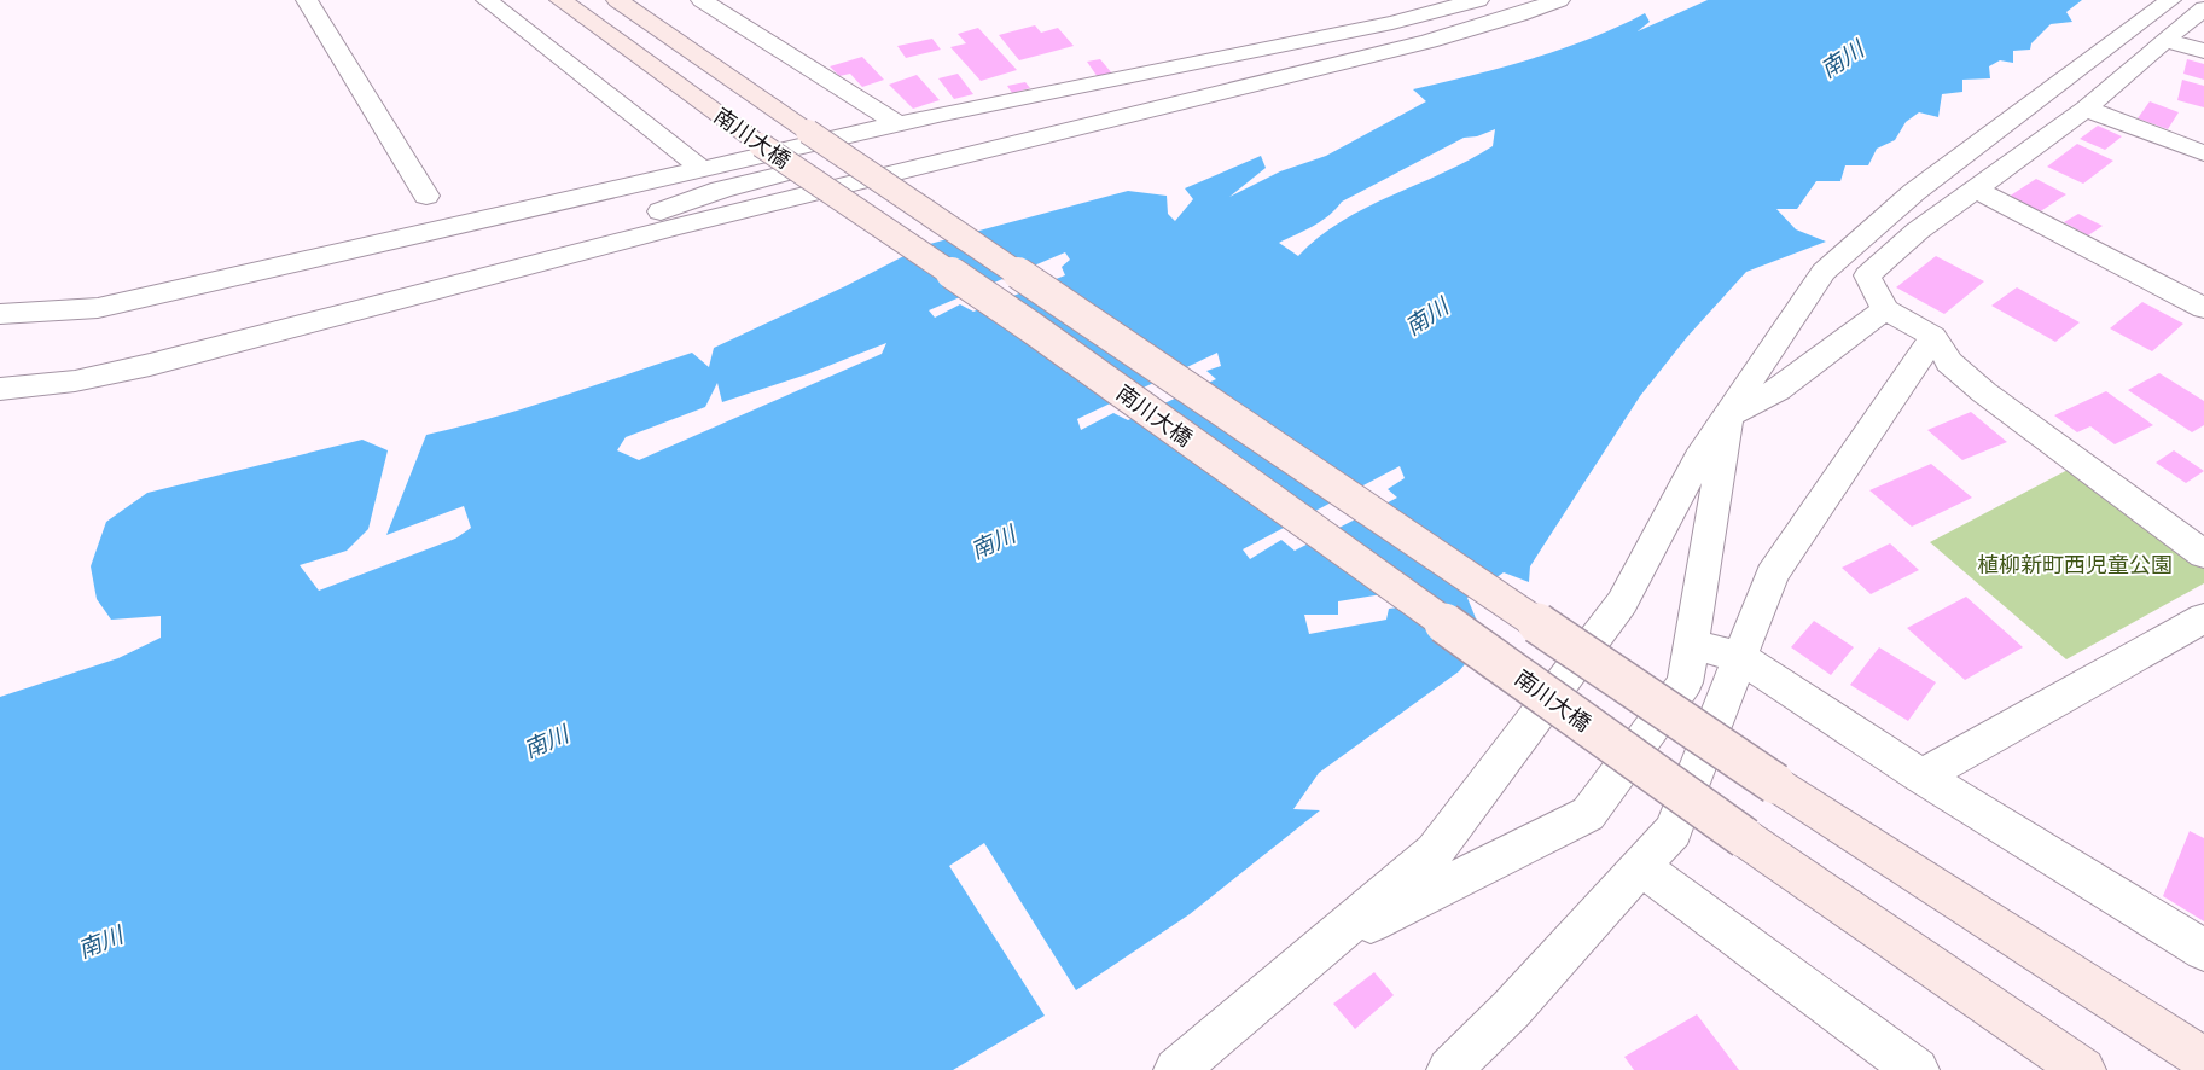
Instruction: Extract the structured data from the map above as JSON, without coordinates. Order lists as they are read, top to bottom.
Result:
{
  "streets": {
    "street": ["南川大橋"]
  },
  "water": ["南川"],
  "parks": ["植柳新町西児童公園"]
}
